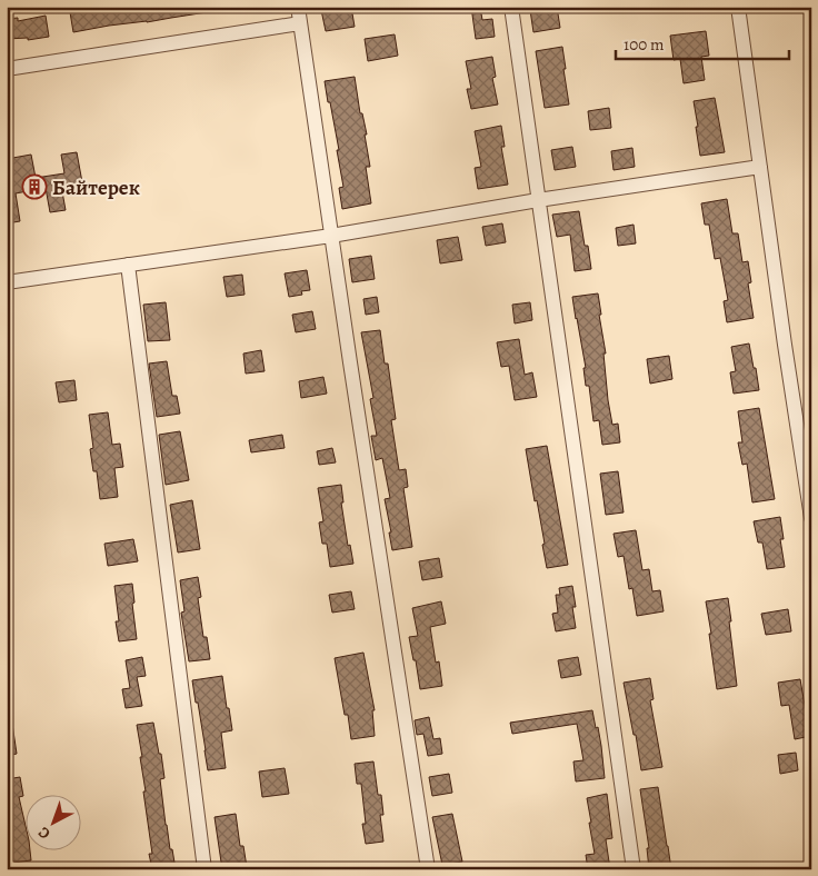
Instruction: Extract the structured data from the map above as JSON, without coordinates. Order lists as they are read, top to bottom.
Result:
{
  "places": {
    "building": ["Байтерек"]
  },
  "scale_bar": "100 m",
  "north": "bottom left"
}
